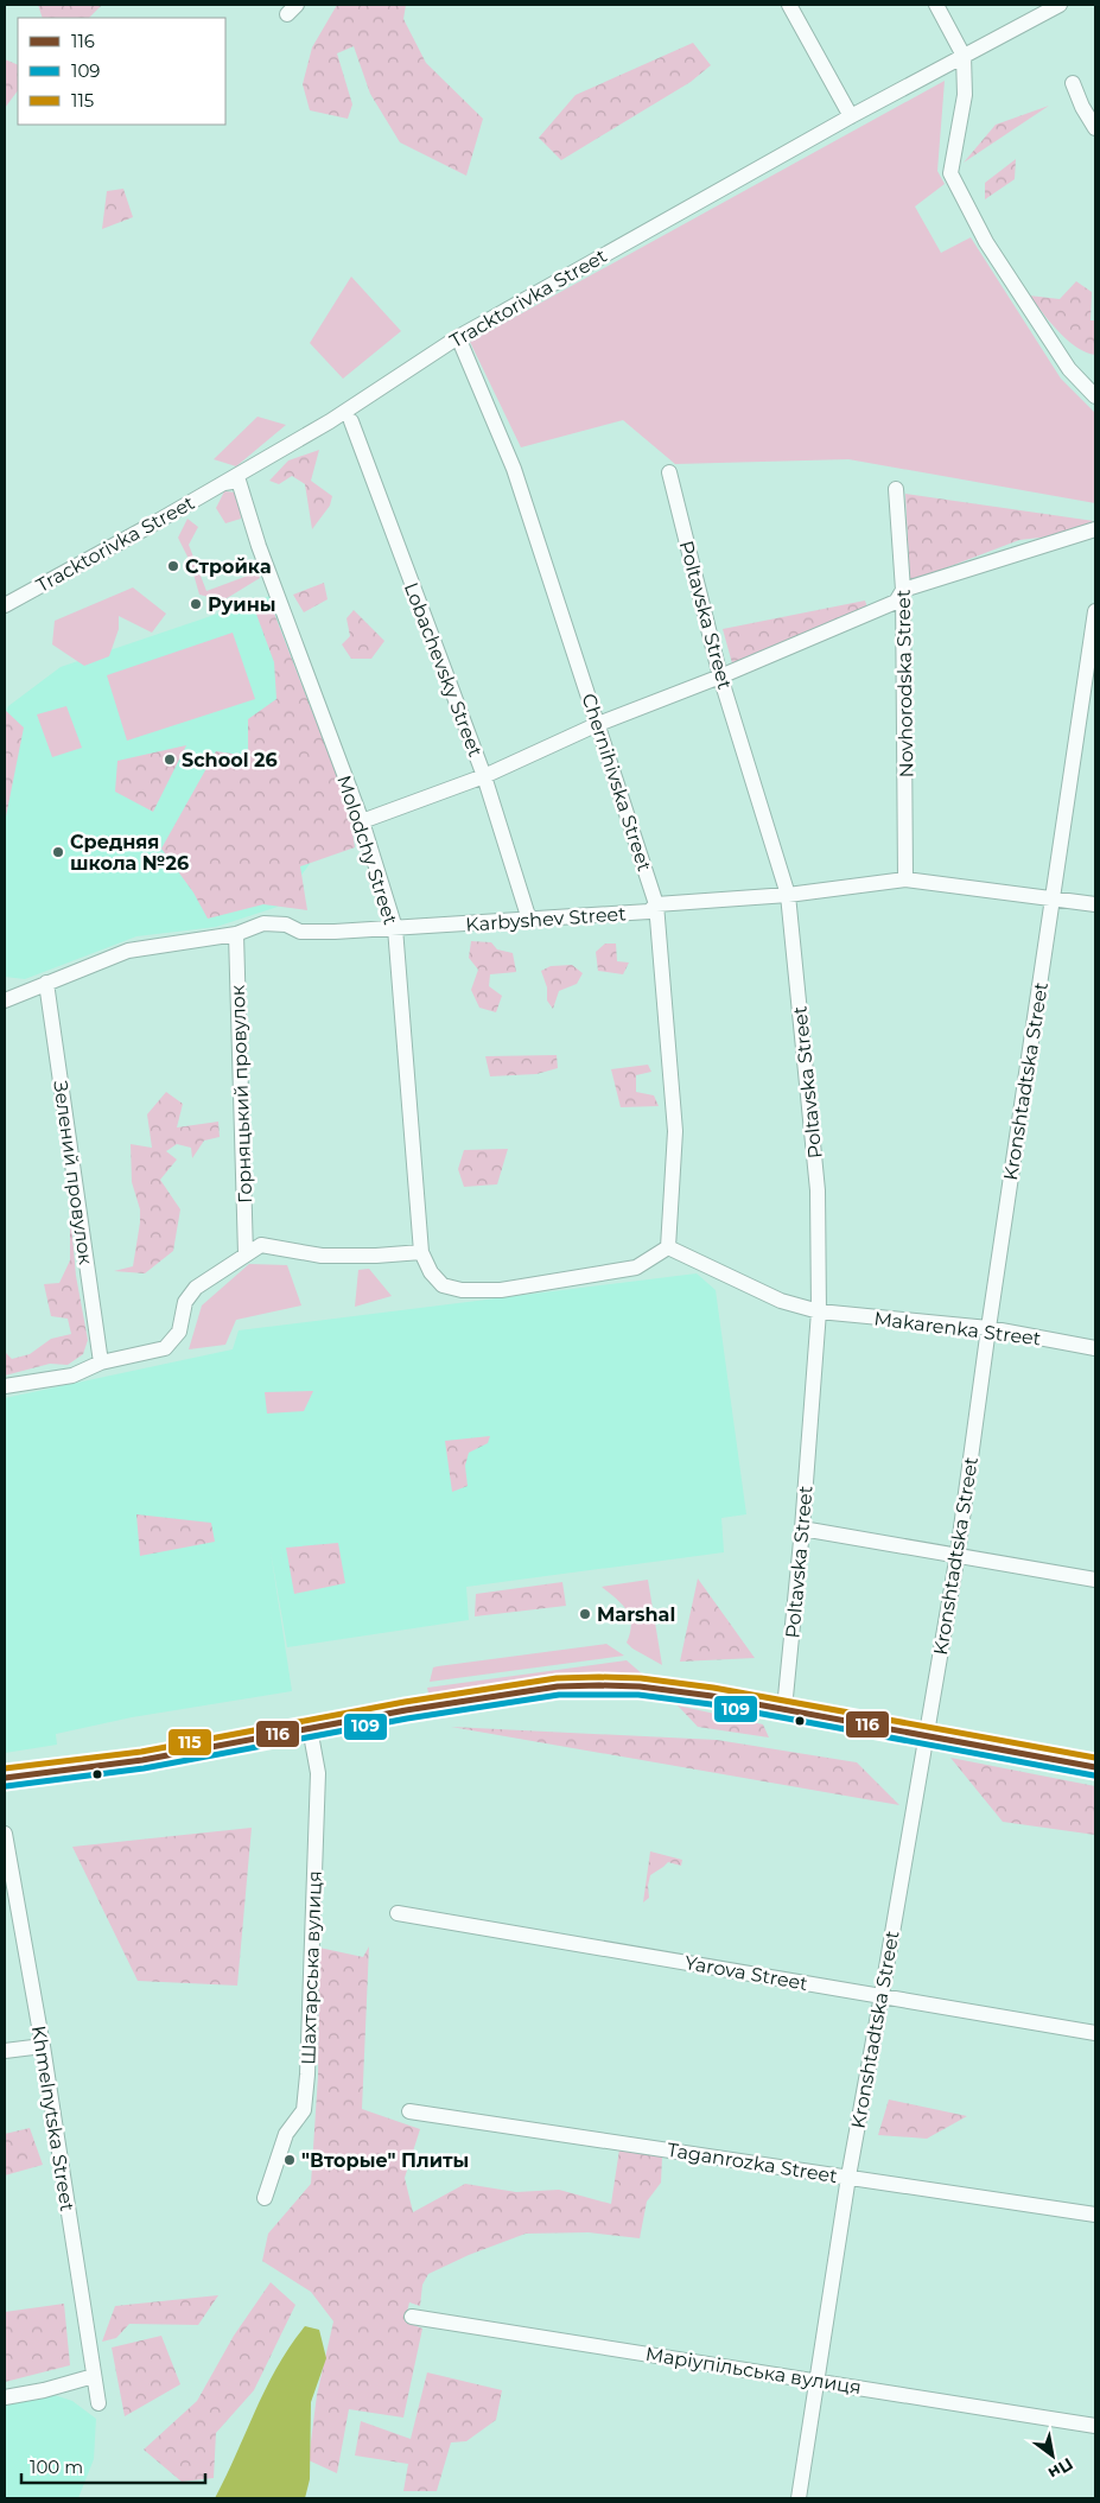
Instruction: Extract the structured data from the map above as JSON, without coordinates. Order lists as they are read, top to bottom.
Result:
{
  "streets": {
    "street": [
      "Tracktorivka Street",
      "Poltavska Street",
      "Lobachevsky Street",
      "Novhorodska Street",
      "Chernihivska Street",
      "Molodchy Street",
      "Karbyshev Street",
      "Kronshtadtska Street",
      "Горняцький провулок",
      "Зелений провулок",
      "Makarenka Street",
      "Шахтарська вулиця",
      "Yarova Street",
      "Khmelnytska Street",
      "Taganrozka Street",
      "Маріупільська вулиця"
    ]
  },
  "crossings": [
    ["Tracktorivka Street", "Chernihivska Street"],
    ["Tracktorivka Street", "Molodchy Street"],
    ["Poltavska Street", "Karbyshev Street"],
    ["Poltavska Street", "Makarenka Street"],
    ["Lobachevsky Street", "Karbyshev Street"],
    ["Novhorodska Street", "Karbyshev Street"],
    ["Chernihivska Street", "Karbyshev Street"],
    ["Chernihivska Street", "Makarenka Street"],
    ["Molodchy Street", "Karbyshev Street"],
    ["Karbyshev Street", "Kronshtadtska Street"],
    ["Karbyshev Street", "Горняцький провулок"],
    ["Karbyshev Street", "Зелений провулок"],
    ["Kronshtadtska Street", "Makarenka Street"],
    ["Kronshtadtska Street", "Yarova Street"],
    ["Kronshtadtska Street", "Taganrozka Street"],
    ["Kronshtadtska Street", "Маріупільська вулиця"]
  ],
  "places": [
    "Стройка",
    "Руины",
    "School 26",
    "Средняя школа №26",
    "Marshal",
    "\"Вторые\" Плиты"
  ],
  "lines": ["transit line 115", "transit line 116", "transit line 109"],
  "legend": ["116", "109", "115"],
  "scale_bar": "100 m",
  "north": "bottom right"
}
